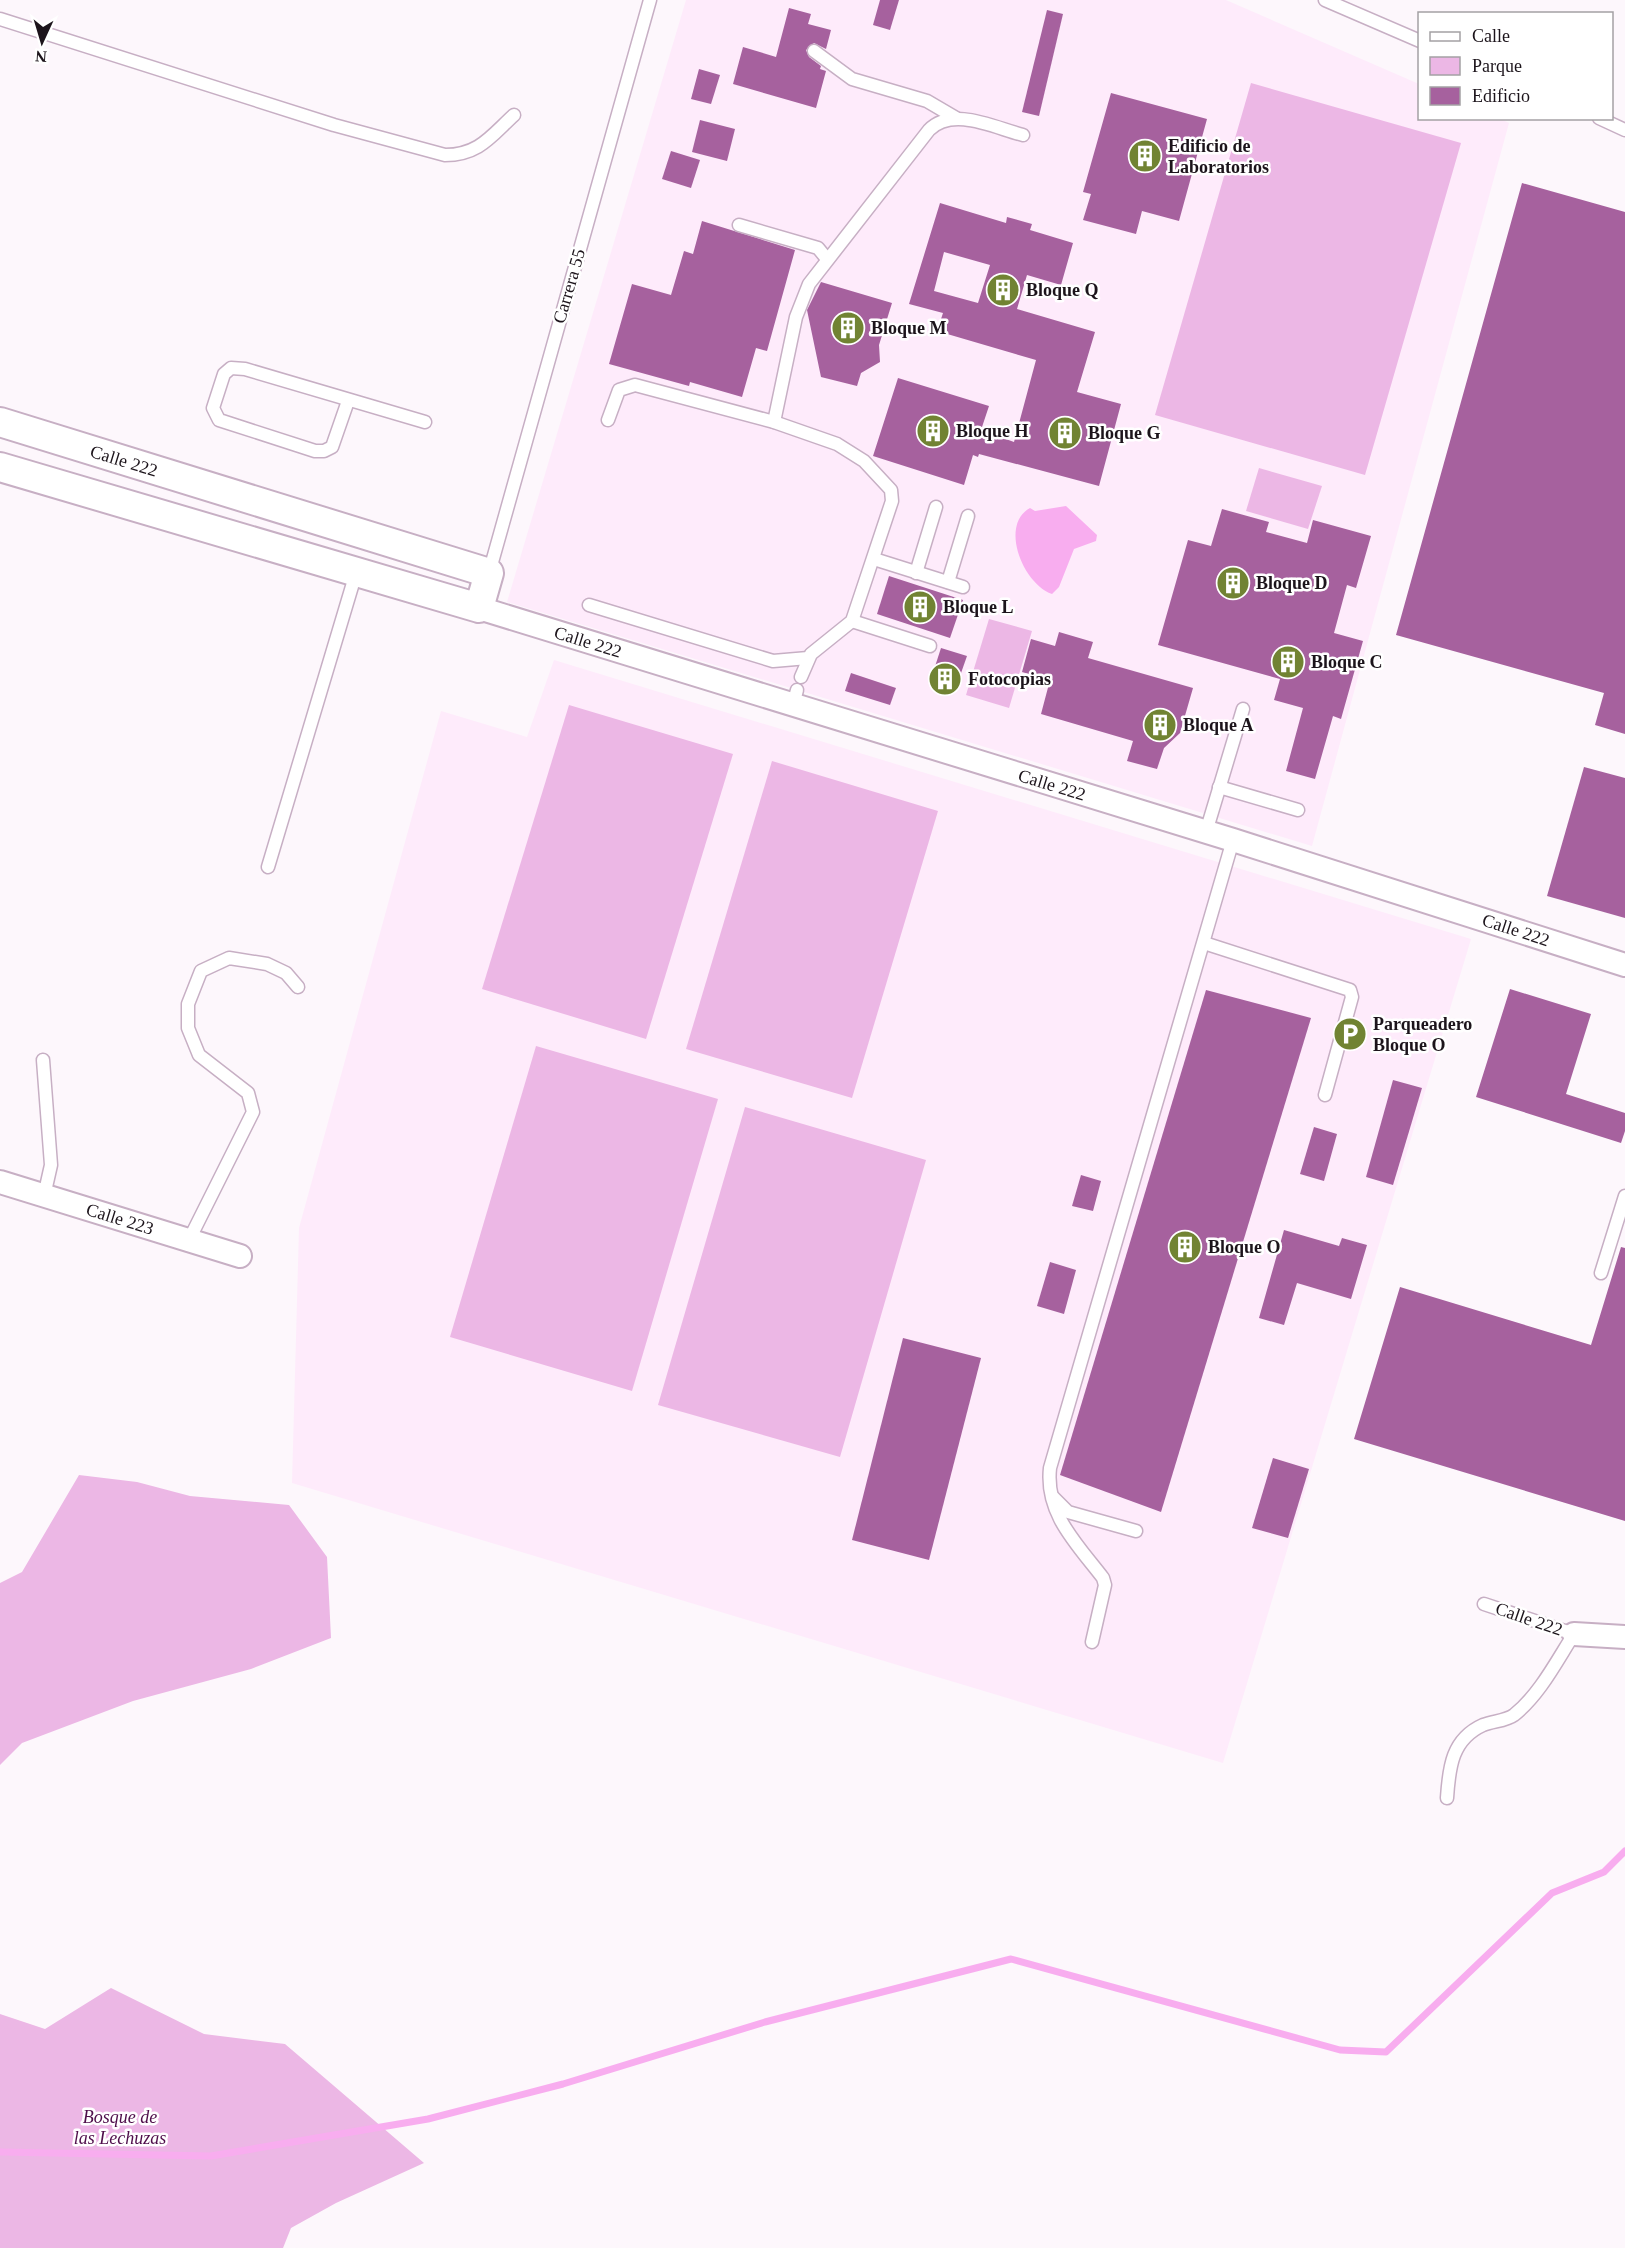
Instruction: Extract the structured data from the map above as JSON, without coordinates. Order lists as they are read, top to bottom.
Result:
{
  "streets": {
    "street": ["Calle 222", "Calle 223"],
    "lane": ["Carrera 55"]
  },
  "crossings": [
    ["Carrera 55", "Calle 222"]
  ],
  "parks": ["Bosque de las Lechuzas"],
  "places": {
    "building": [
      "Edificio de Laboratorios",
      "Bloque Q",
      "Bloque M",
      "Bloque H",
      "Bloque G",
      "Bloque D",
      "Bloque L",
      "Bloque C",
      "Fotocopias",
      "Bloque A",
      "Bloque O"
    ],
    "parking": ["Parqueadero Bloque O"]
  },
  "legend": ["Calle", "Parque", "Edificio"],
  "north": "bottom"
}
